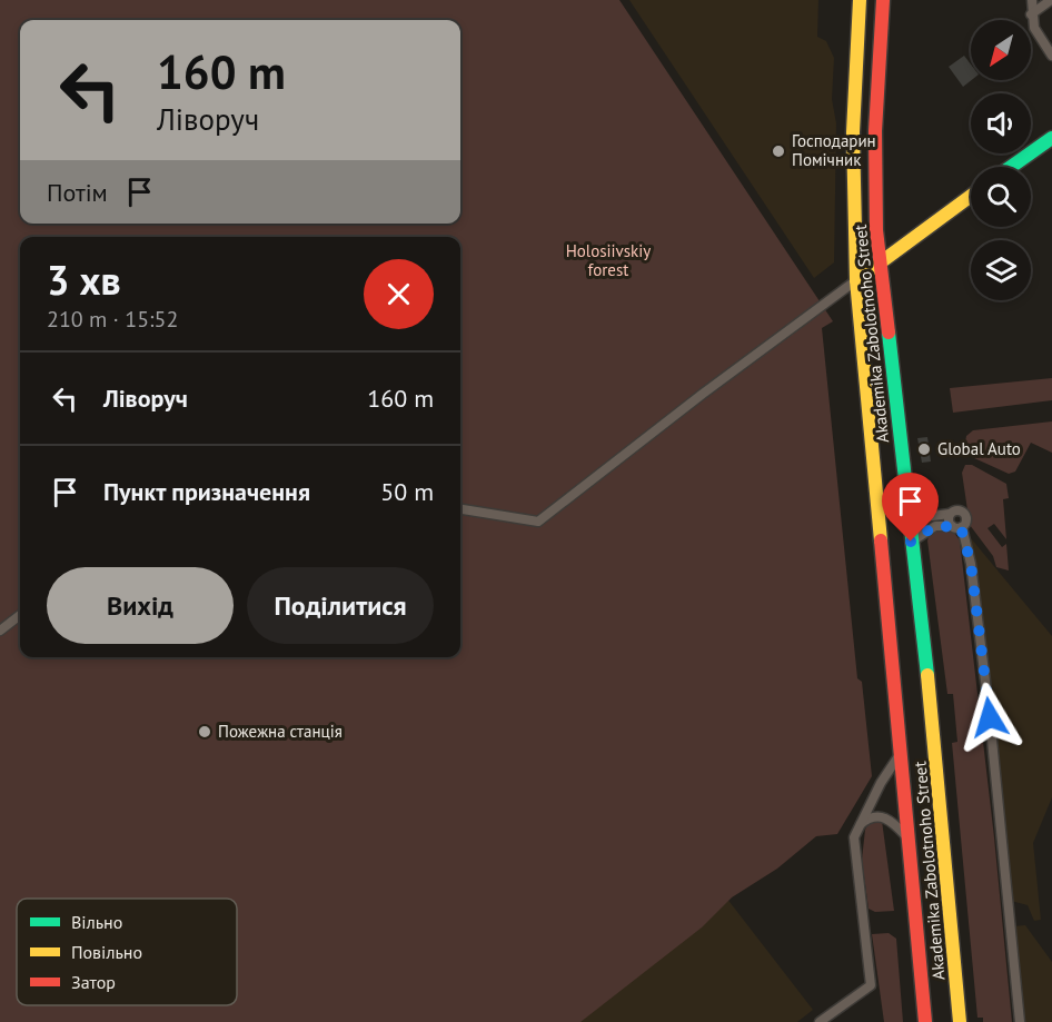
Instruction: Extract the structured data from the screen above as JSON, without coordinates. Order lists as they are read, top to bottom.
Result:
{
  "streets": {
    "main road": ["Akademika Zabolotnoho Street"]
  },
  "parks": ["Holosiivskiy forest"],
  "places": ["Господарин Помічник", "Global Auto", "Пожежна станція"],
  "legend": ["Вільно", "Повільно", "Затор"],
  "north": "bottom left",
  "page": {
    "turn": ["160 m", "Ліворуч"],
    "then": "Потім",
    "heading": ["3 хв", "210 m · 15:52"],
    "list": [
      {
        "name": "Ліворуч",
        "value": "160 m"
      },
      {
        "name": "Пункт призначення",
        "value": "50 m"
      }
    ],
    "buttons": ["Вихід", "Поділитися"]
  }
}
